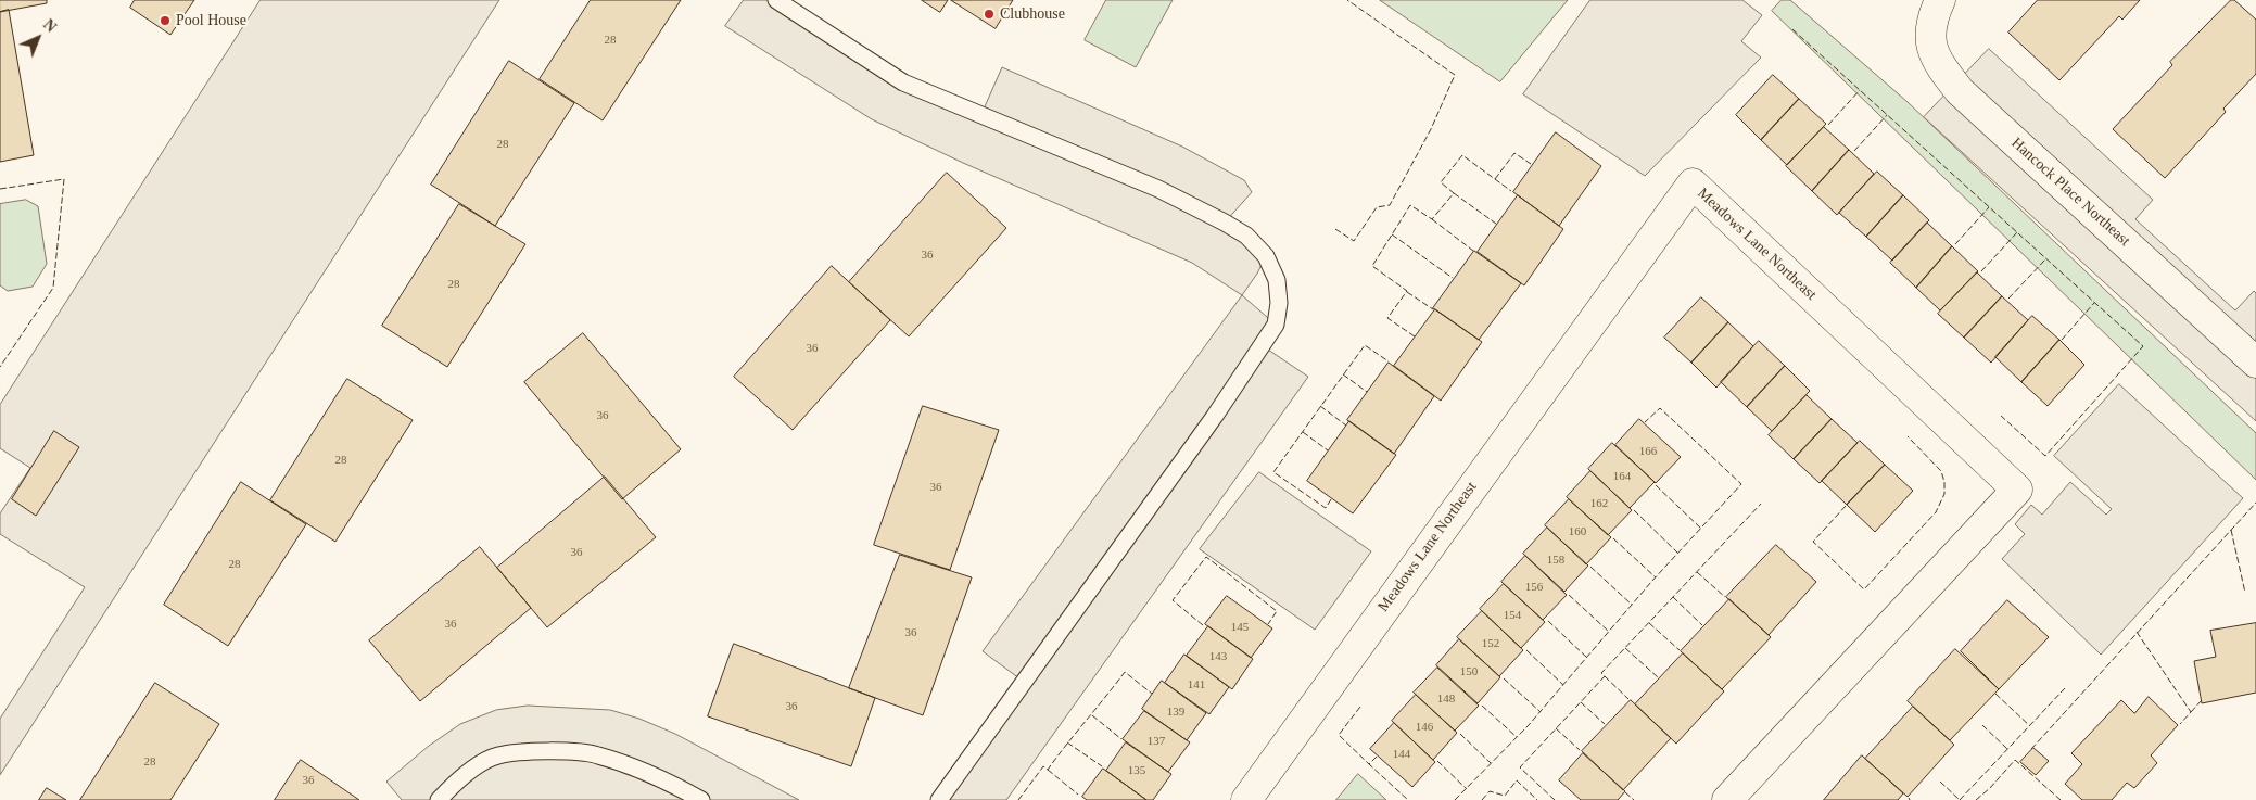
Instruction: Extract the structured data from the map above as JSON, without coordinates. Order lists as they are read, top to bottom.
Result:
{
  "streets": {
    "street": ["Hancock Place Northeast", "Meadows Lane Northeast"]
  },
  "places": ["Clubhouse", "Pool House"],
  "house_numbers": [
    "28",
    "28",
    "36",
    "28",
    "36",
    "36",
    "166",
    "28",
    "164",
    "36",
    "162",
    "160",
    "36",
    "158",
    "28",
    "156",
    "154",
    "36",
    "145",
    "36",
    "152",
    "143",
    "150",
    "141",
    "148",
    "36",
    "139",
    "146",
    "137",
    "144",
    "28",
    "135",
    "36"
  ],
  "north": "top right"
}
